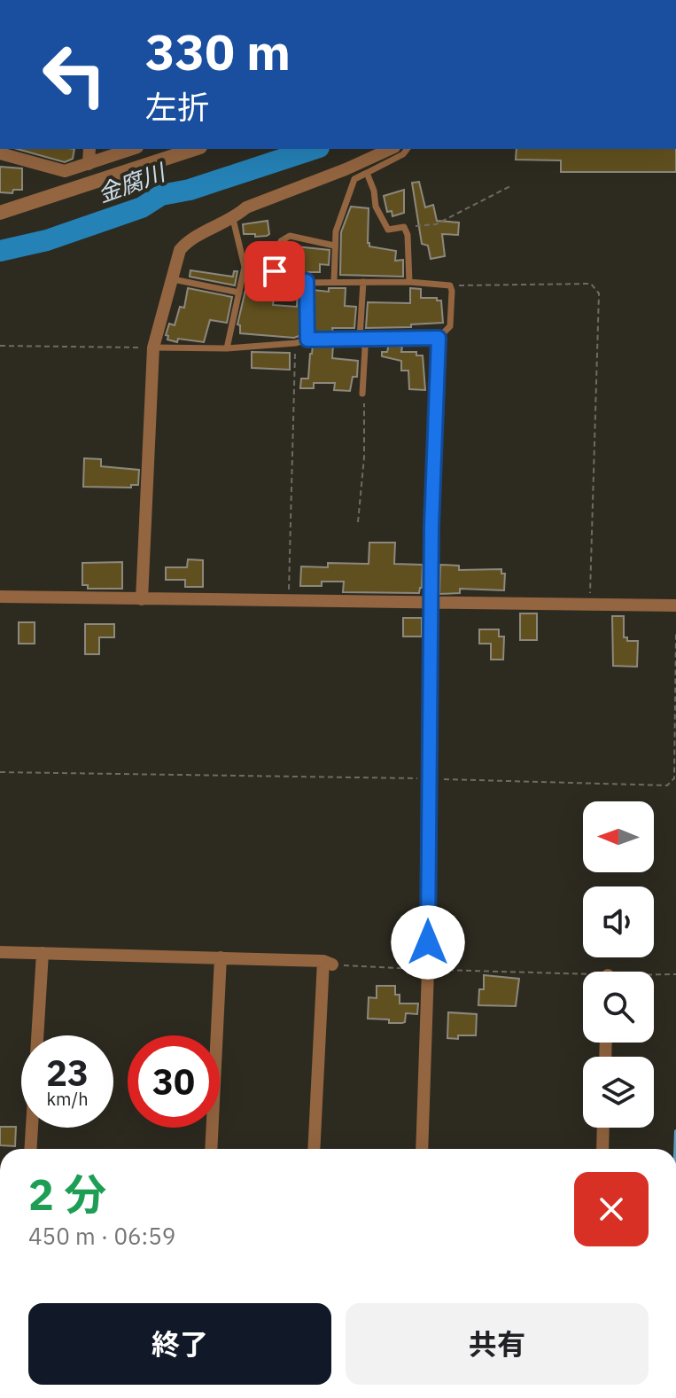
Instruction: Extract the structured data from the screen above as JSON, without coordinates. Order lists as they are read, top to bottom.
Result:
{
  "water": ["金腐川"],
  "north": "left",
  "page": {
    "turn": ["330 m", "左折"],
    "speed": "23 km/h",
    "limit": "30",
    "heading": ["2 分", "450 m · 06:59"],
    "buttons": ["終了", "共有"]
  }
}
